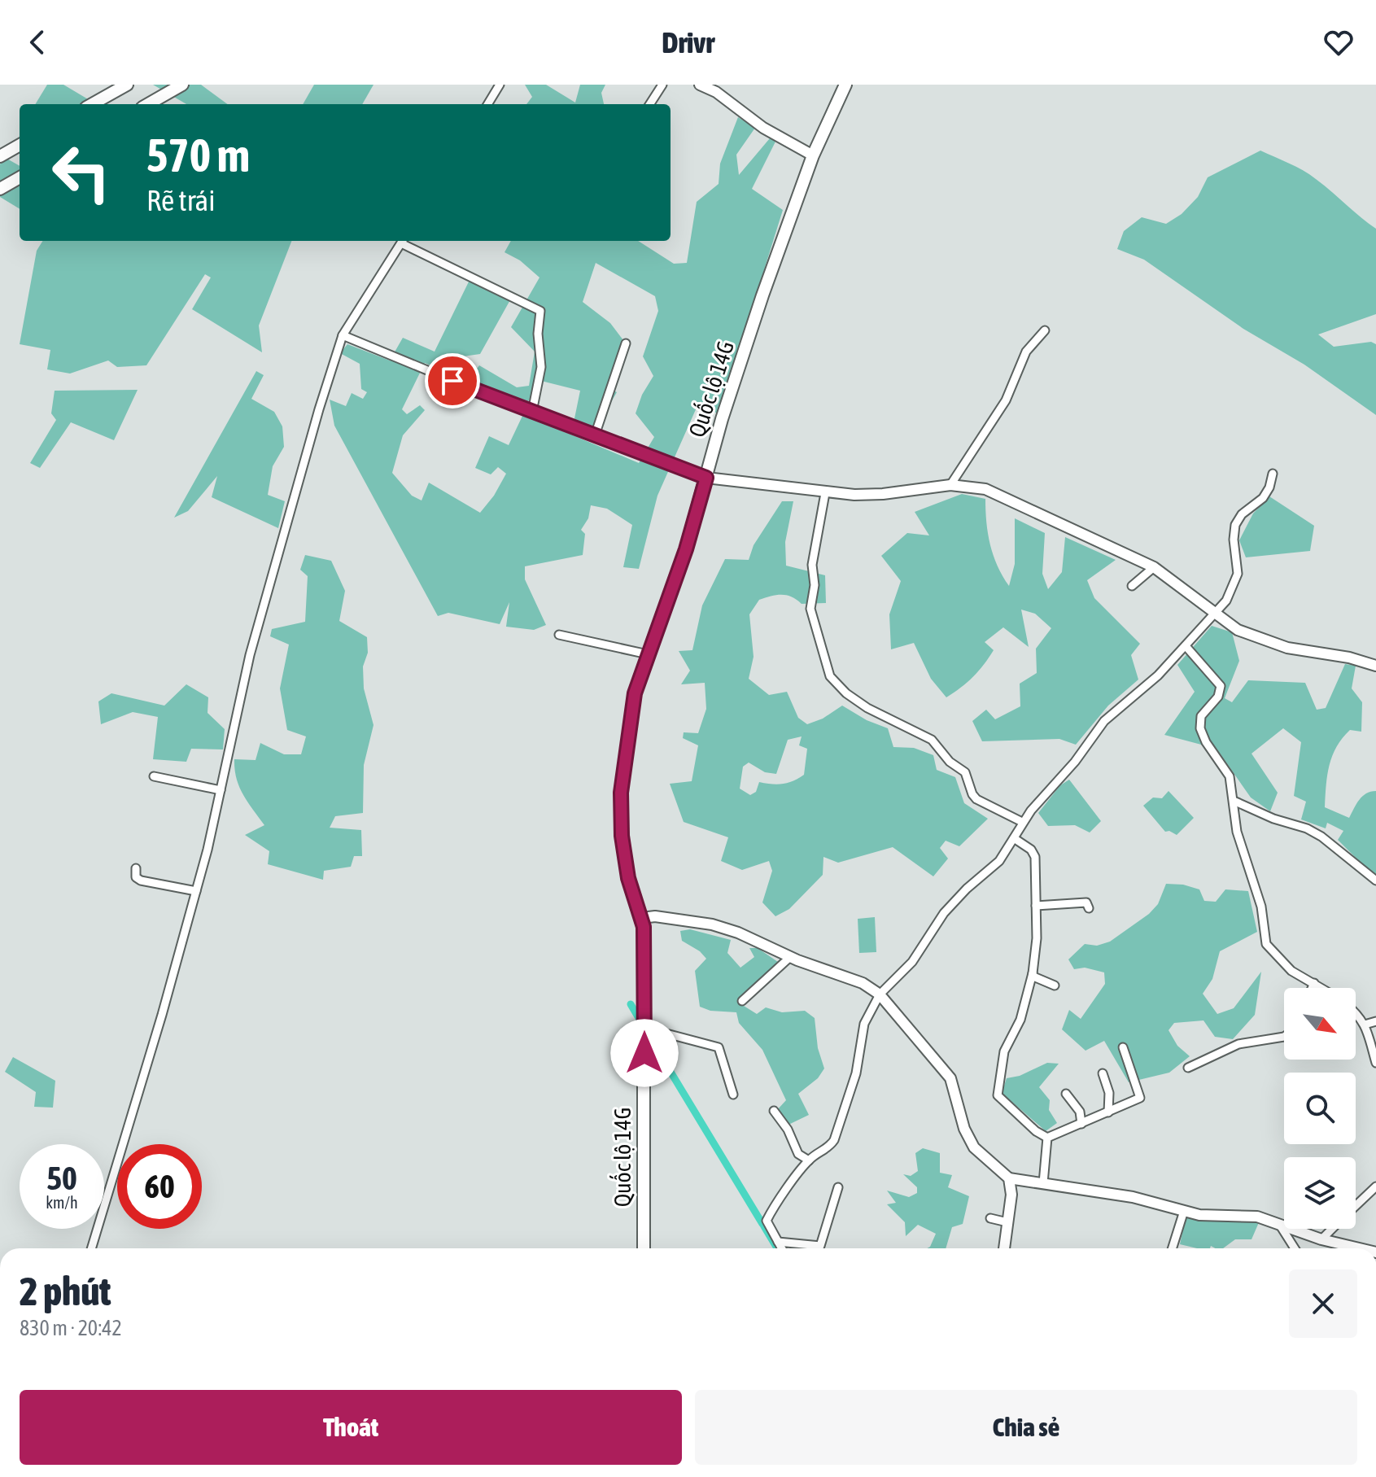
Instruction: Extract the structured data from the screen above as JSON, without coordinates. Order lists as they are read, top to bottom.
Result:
{
  "streets": {
    "main road": ["Quốc lộ 14G"]
  },
  "north": "bottom right",
  "page": {
    "header": "Drivr",
    "turn": ["570 m", "Rẽ trái"],
    "speed": "50 km/h",
    "limit": "60",
    "heading": ["2 phút", "830 m · 20:42"],
    "buttons": ["Thoát", "Chia sẻ"]
  }
}
